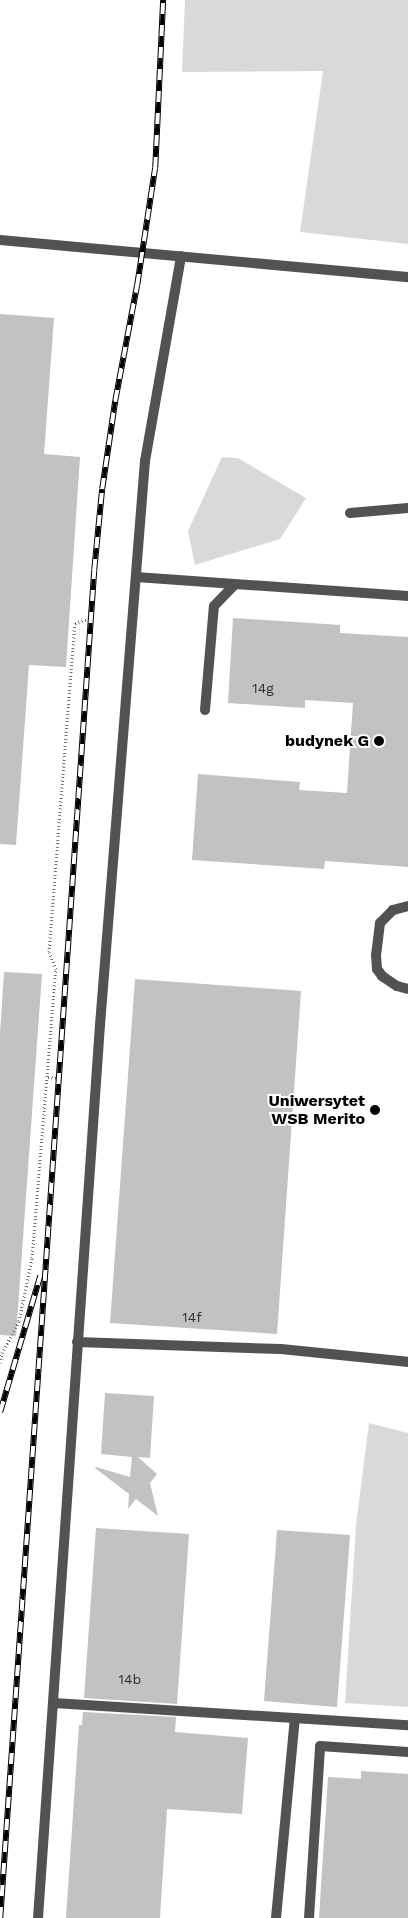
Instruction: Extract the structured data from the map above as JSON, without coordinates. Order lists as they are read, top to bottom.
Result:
{
  "places": ["budynek G", "Uniwersytet WSB Merito"],
  "house_numbers": ["14g", "14f", "14b"]
}
